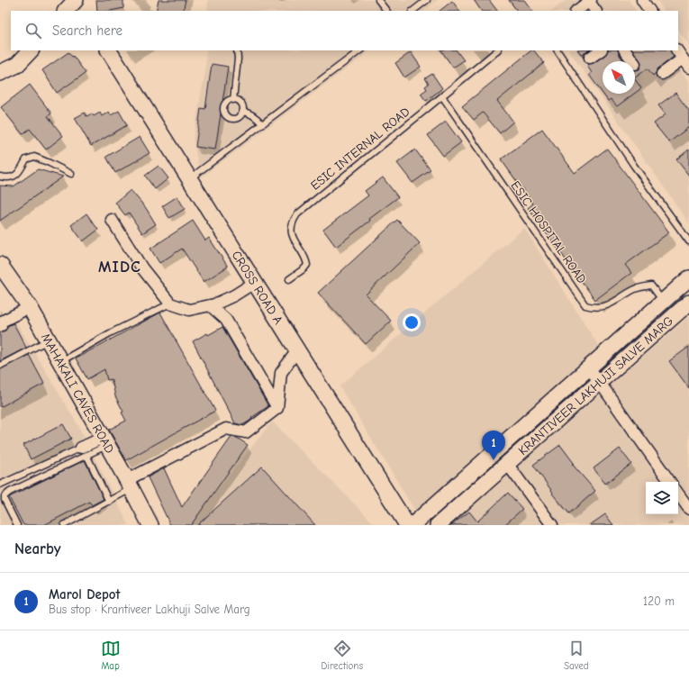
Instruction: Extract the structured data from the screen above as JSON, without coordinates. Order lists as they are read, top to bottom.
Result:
{
  "streets": {
    "main road": ["CROSS ROAD A", "KRANTIVEER LAKHUJI SALVE MARG", "MAHAKALI CAVES ROAD"],
    "lane": ["ESIC INTERNAL ROAD", "ESIC HOSPITAL ROAD"]
  },
  "crossings": [
    ["ESIC INTERNAL ROAD", "ESIC HOSPITAL ROAD"],
    ["ESIC HOSPITAL ROAD", "KRANTIVEER LAKHUJI SALVE MARG"]
  ],
  "districts": ["MIDC"],
  "north": "top left",
  "page": {
    "search": "Search here",
    "pins": "1",
    "heading": "Nearby",
    "list": [
      {
        "mark": "1",
        "name": "Marol Depot",
        "note": "Bus stop · Krantiveer Lakhuji Salve Marg",
        "value": "120 m"
      }
    ],
    "nav": ["Map", "Directions", "Saved"]
  }
}
